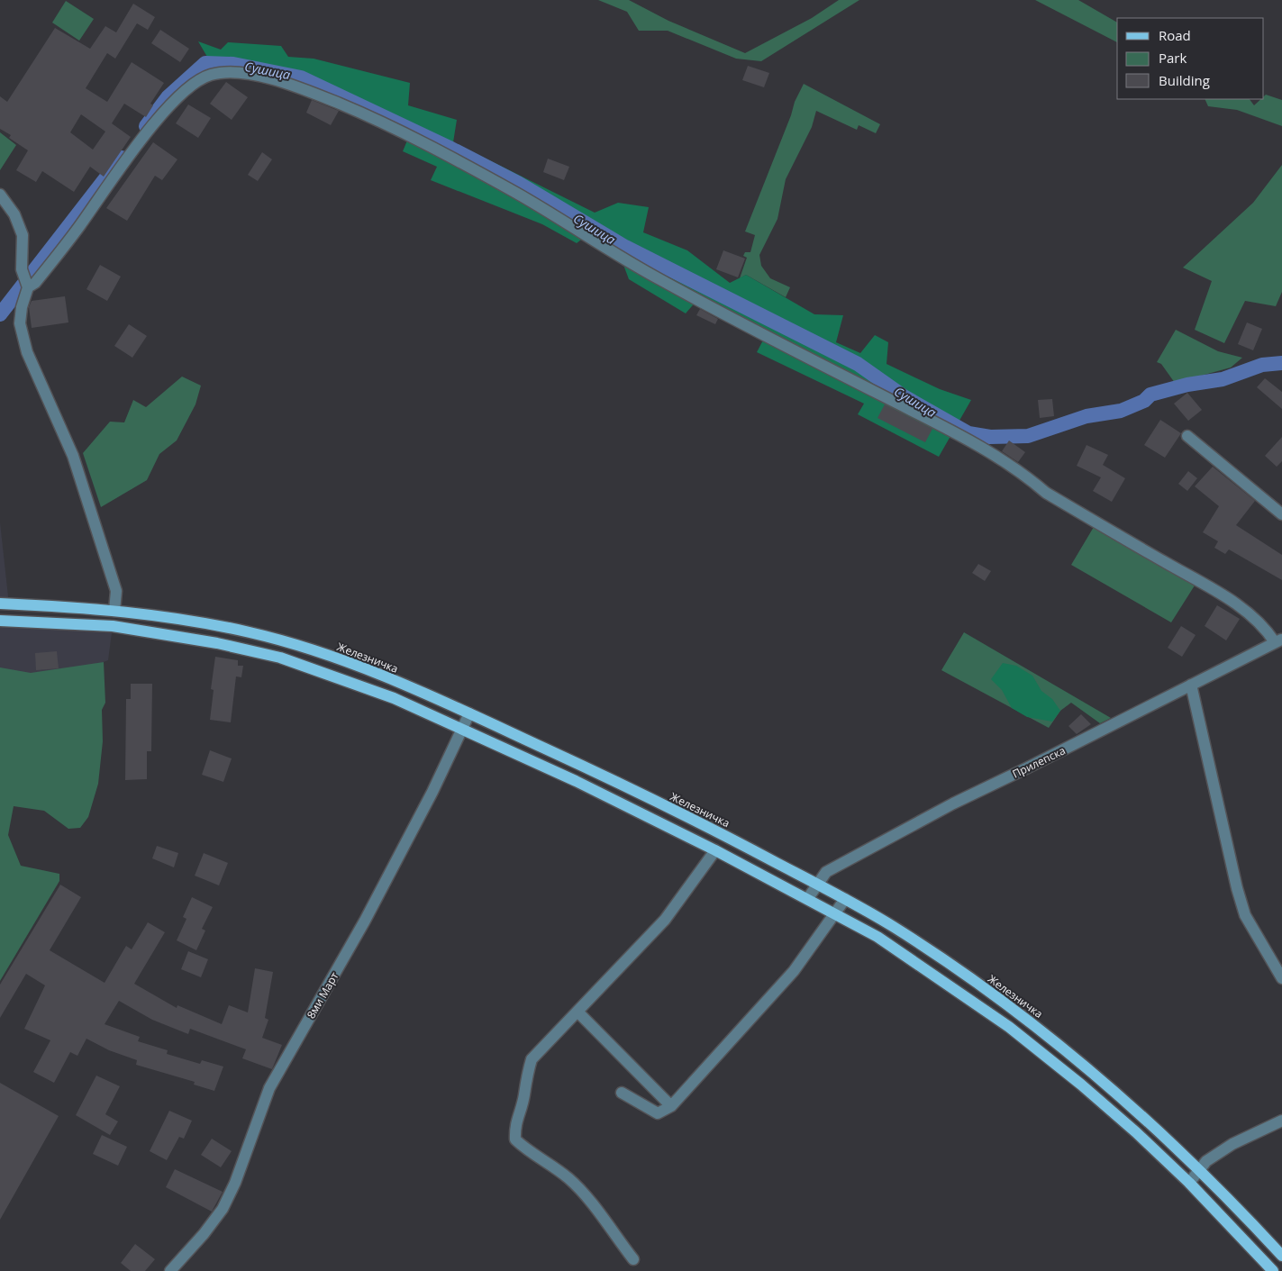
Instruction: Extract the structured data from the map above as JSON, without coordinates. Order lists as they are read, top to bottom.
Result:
{
  "streets": {
    "main road": ["Железничка"],
    "street": ["Прилепска", "8ми Март"]
  },
  "crossings": [
    ["Железничка", "Прилепска"],
    ["Железничка", "8ми Март"]
  ],
  "water": ["Сушица"],
  "legend": ["Road", "Park", "Building"]
}
